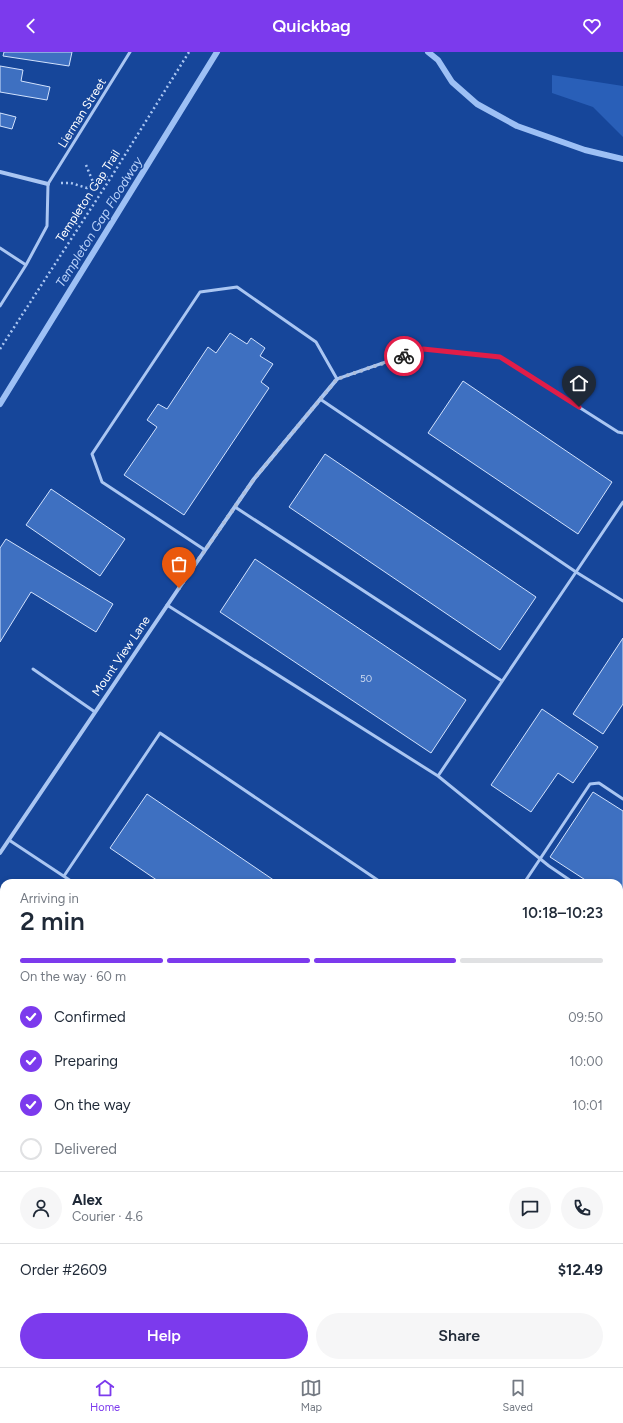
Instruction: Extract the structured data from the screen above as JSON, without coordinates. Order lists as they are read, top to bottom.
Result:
{
  "streets": {
    "street": ["Mount View Lane"],
    "lane": ["Lierman Street"],
    "path": ["Templeton Gap Trail"]
  },
  "water": ["Templeton Gap Floodway"],
  "house_numbers": ["50"],
  "page": {
    "header": "Quickbag",
    "heading": ["2 min", "Arriving in", "10:18–10:23"],
    "panel": [
      "Alex",
      "Courier · 4.6",
      "Order #2609",
      "$12.49"
    ],
    "bar": "On the way · 60 m",
    "list": [
      ["Confirmed", "09:50"],
      ["Preparing", "10:00"],
      ["On the way", "10:01"],
      "Delivered"
    ],
    "buttons": ["Help", "Share"],
    "tabs": ["Home", "Map", "Saved"]
  }
}
